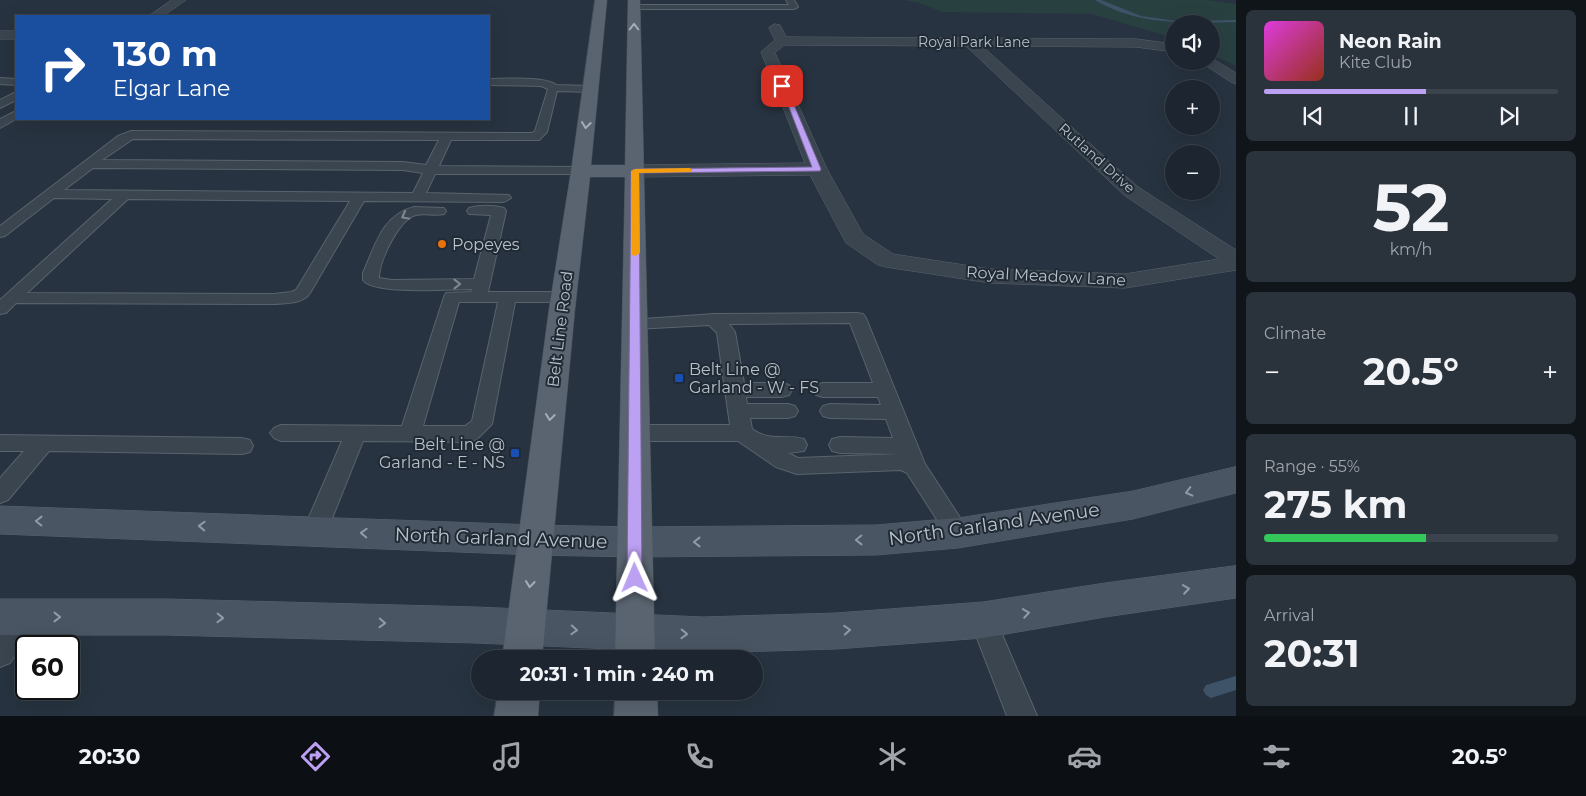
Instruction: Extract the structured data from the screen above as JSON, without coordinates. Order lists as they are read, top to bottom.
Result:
{
  "streets": {
    "main road": ["Belt Line Road", "North Garland Avenue"],
    "street": ["Royal Park Lane", "Rutland Drive", "Royal Meadow Lane"]
  },
  "crossings": [
    ["Royal Park Lane", "Rutland Drive"],
    ["Royal Park Lane", "Royal Meadow Lane"],
    ["Rutland Drive", "Royal Meadow Lane"],
    ["Belt Line Road", "North Garland Avenue"]
  ],
  "places": {
    "other": ["Popeyes"],
    "transit": ["Belt Line @ Garland - W - FS", "Belt Line @ Garland - E - NS"]
  },
  "page": {
    "map_buttons": ["+", "−"],
    "turn": ["130 m", "Elgar Lane"],
    "song": ["Neon Rain", "Kite Club"],
    "tile": [
      ["52", "km/h"],
      "Climate",
      ["Range · 55%", "275 km"],
      ["Arrival", "20:31"]
    ],
    "heat": ["−", "20.5°", "+"],
    "limit": "60",
    "trip": "20:31 · 1 min · 240 m",
    "tabs": ["20:30", "20.5°"]
  }
}
